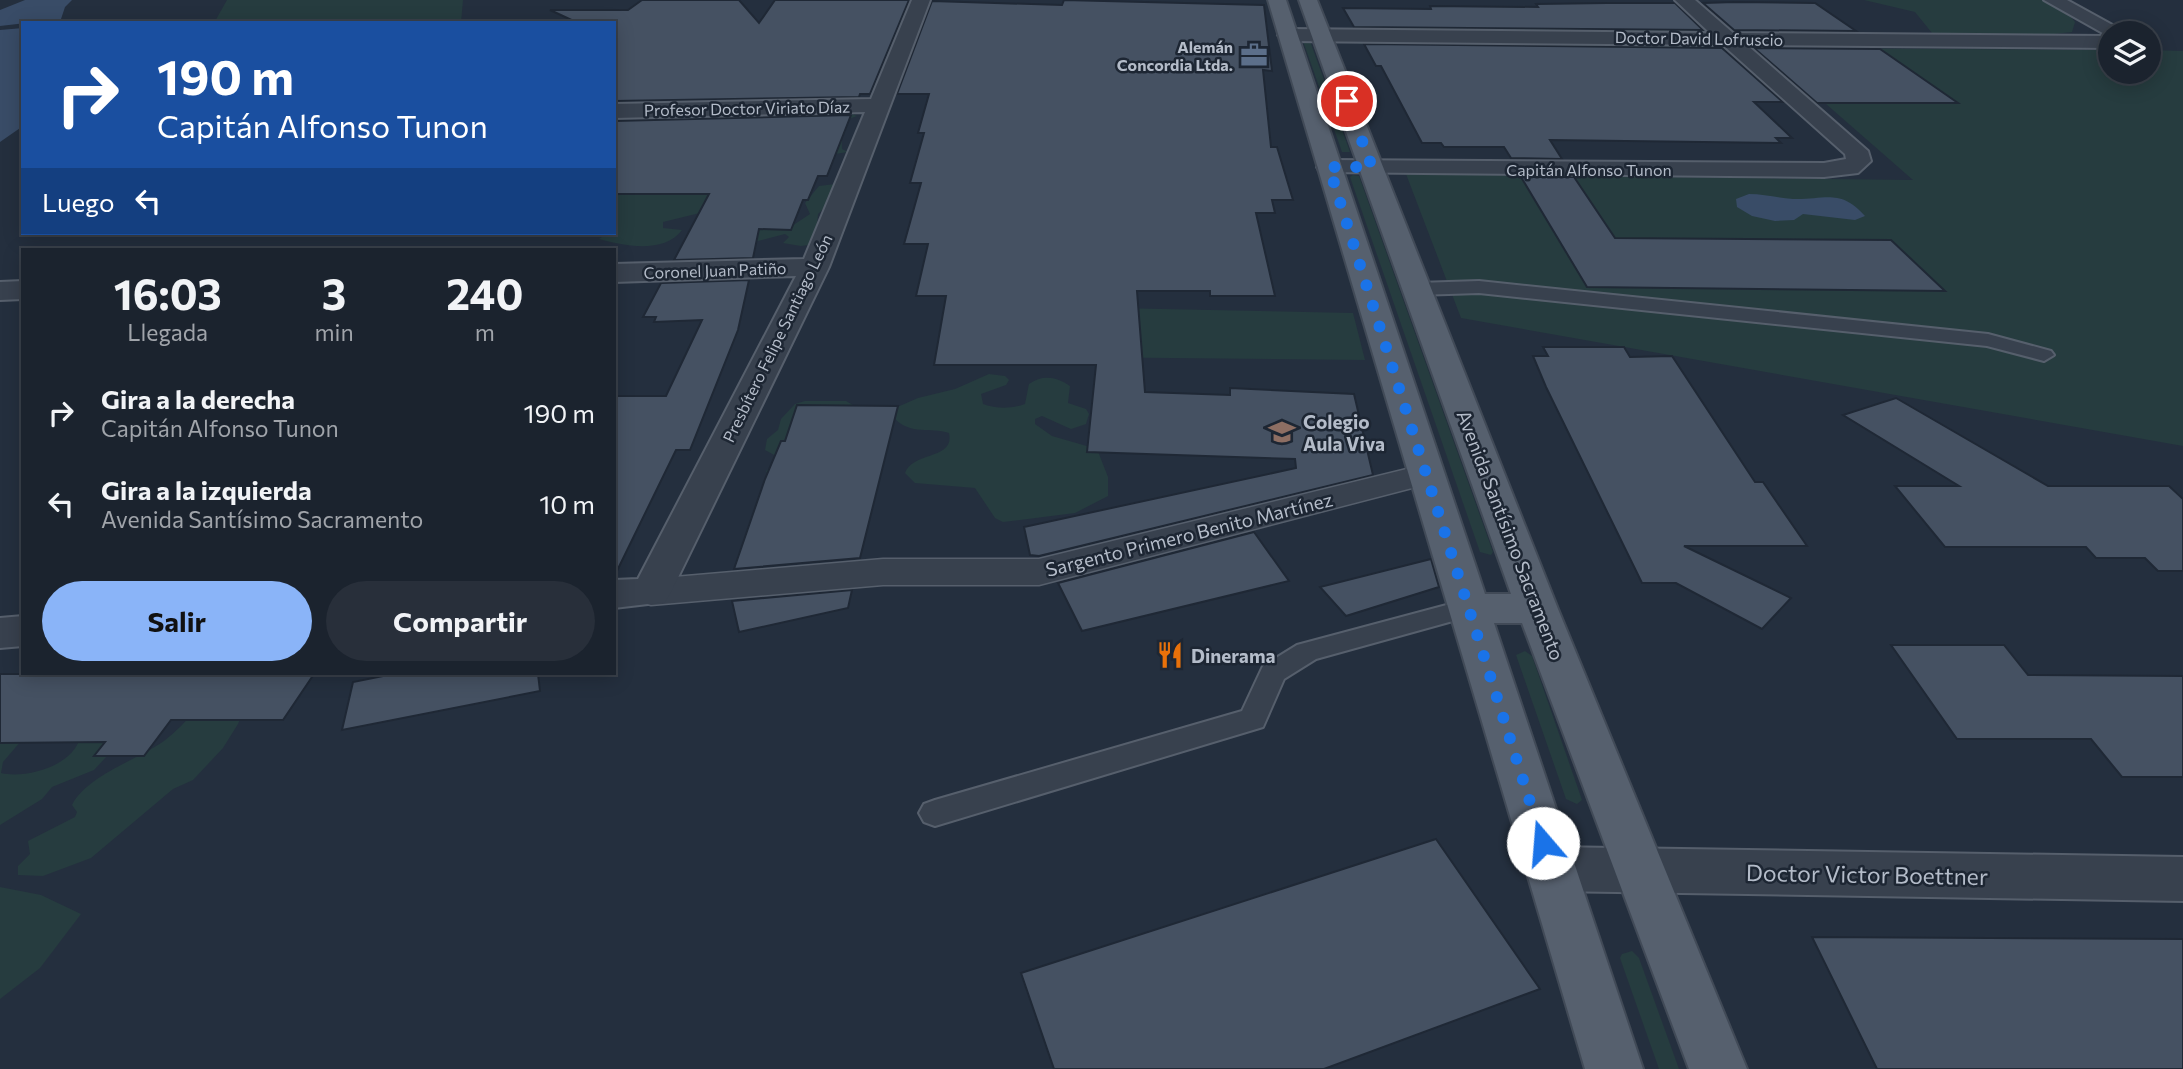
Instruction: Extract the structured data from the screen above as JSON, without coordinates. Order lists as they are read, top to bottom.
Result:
{
  "streets": {
    "main road": ["Avenida Santísimo Sacramento"],
    "street": [
      "Doctor David Lofruscio",
      "Profesor Doctor Viriato Díaz",
      "Capitán Alfonso Tunon",
      "Coronel Juan Patiño",
      "Presbítero Felipe Santiago León",
      "Sargento Primero Benito Martínez",
      "Doctor Victor Boettner"
    ]
  },
  "crossings": [
    ["Doctor David Lofruscio", "Capitán Alfonso Tunon"],
    ["Doctor David Lofruscio", "Avenida Santísimo Sacramento"],
    ["Profesor Doctor Viriato Díaz", "Presbítero Felipe Santiago León"],
    ["Capitán Alfonso Tunon", "Avenida Santísimo Sacramento"],
    ["Coronel Juan Patiño", "Presbítero Felipe Santiago León"],
    ["Presbítero Felipe Santiago León", "Sargento Primero Benito Martínez"],
    ["Avenida Santísimo Sacramento", "Doctor Victor Boettner"]
  ],
  "places": {
    "office": ["Alemán Concordia Ltda."],
    "school or university": ["Colegio Aula Viva"],
    "restaurant": ["Dinerama"]
  },
  "page": {
    "turn": ["190 m", "Capitán Alfonso Tunon"],
    "then": "Luego",
    "eta": [
      "16:03",
      "Llegada",
      "3",
      "min",
      "240",
      "m"
    ],
    "list": [
      {
        "name": "Gira a la derecha",
        "note": "Capitán Alfonso Tunon",
        "value": "190 m"
      },
      {
        "name": "Gira a la izquierda",
        "note": "Avenida Santísimo Sacramento",
        "value": "10 m"
      }
    ],
    "buttons": ["Salir", "Compartir"]
  }
}
